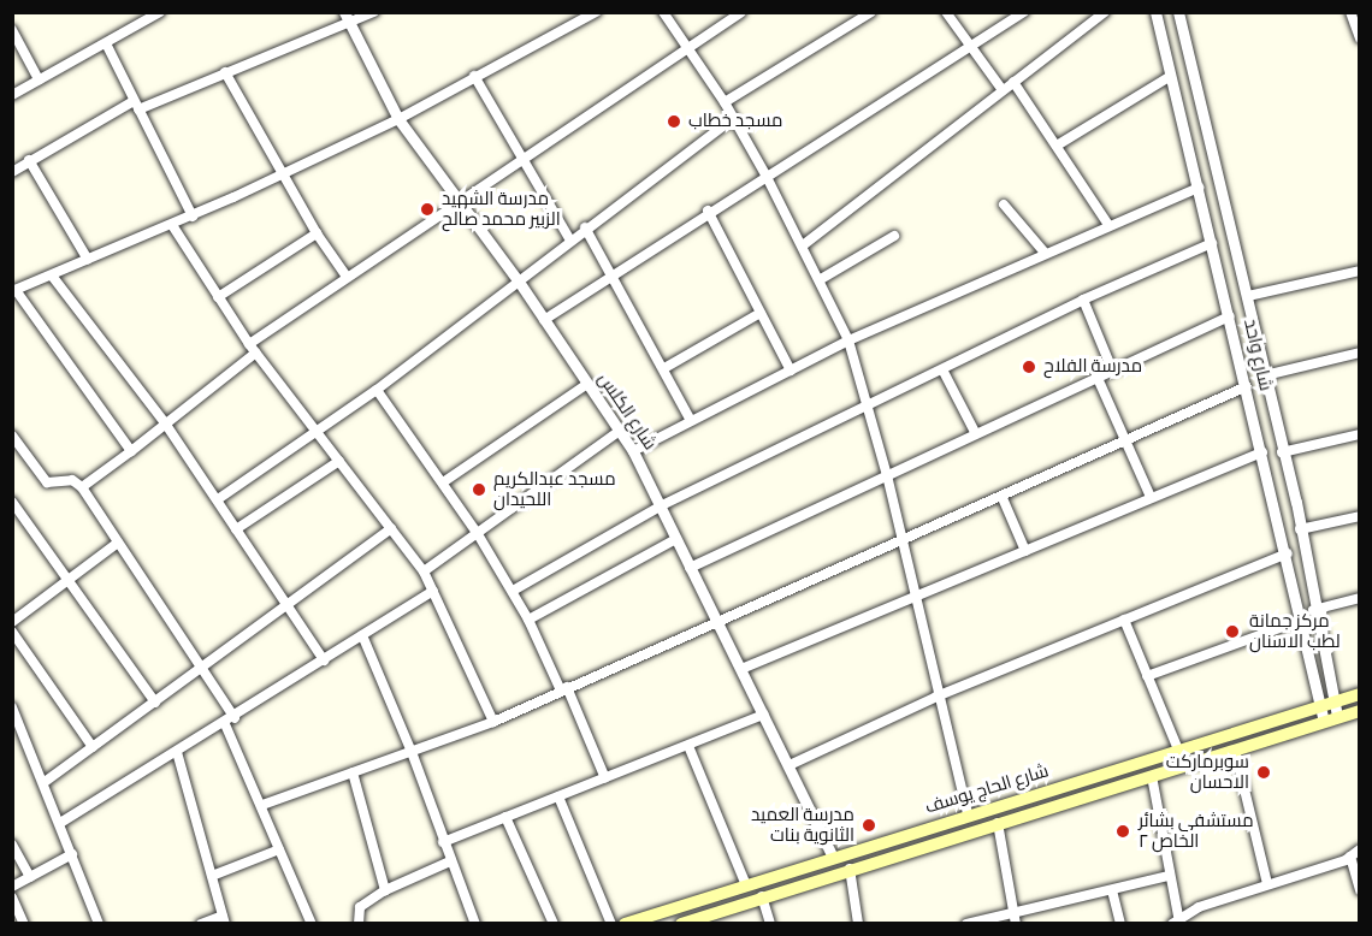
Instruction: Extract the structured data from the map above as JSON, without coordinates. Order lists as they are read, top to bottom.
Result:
{
  "streets": {
    "main road": ["شارع الحاج يوسف"],
    "street": ["شارع واحد", "شارع الكلس"]
  },
  "crossings": [
    ["شارع واحد", "شارع الحاج يوسف"],
    ["شارع الكلس", "شارع الحاج يوسف"]
  ],
  "places": [
    "مسجد خطاب",
    "مدرسة الشهيد الزبير محمد صالح",
    "مدرسة الفلاح",
    "مسجد عبدالكريم اللحيدان",
    "مركز جمانة لطب الاسنان",
    "سوبرماركت الاحسان",
    "مدرسة العميد الثانوية بنات",
    "مستشفى بشائر الخاص ٢"
  ]
}
